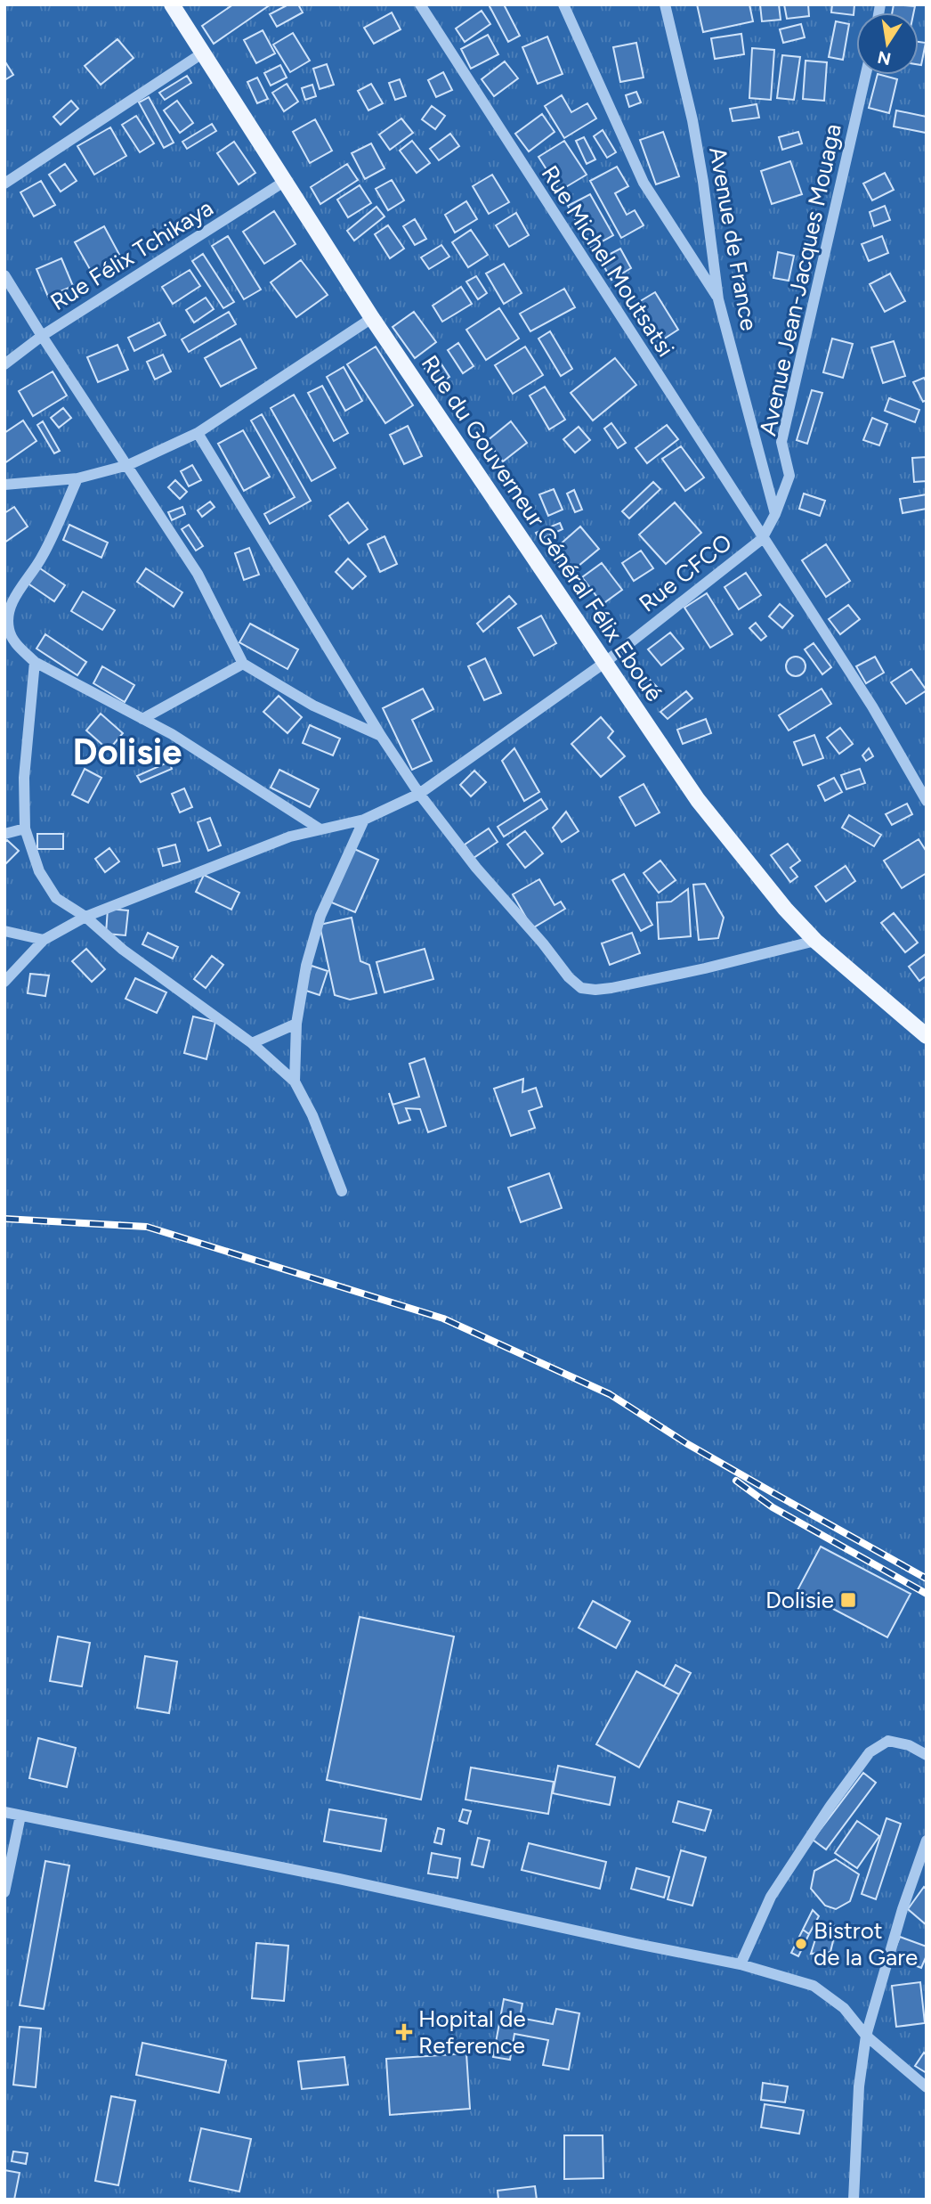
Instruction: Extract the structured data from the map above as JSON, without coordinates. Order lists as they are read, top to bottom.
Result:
{
  "streets": {
    "main road": ["Rue du Gouverneur Général Félix Eboué"],
    "street": [
      "Avenue de France",
      "Rue Félix Tchikaya",
      "Rue Michel Moutsatsi",
      "Avenue Jean-Jacques Mouaga",
      "Rue CFCO"
    ]
  },
  "crossings": [
    ["Avenue de France", "Avenue Jean-Jacques Mouaga"],
    ["Rue Félix Tchikaya", "Rue du Gouverneur Général Félix Eboué"],
    ["Rue Michel Moutsatsi", "Avenue Jean-Jacques Mouaga"],
    ["Rue Michel Moutsatsi", "Rue CFCO"],
    ["Avenue Jean-Jacques Mouaga", "Rue CFCO"],
    ["Rue du Gouverneur Général Félix Eboué", "Rue CFCO"]
  ],
  "districts": ["Dolisie"],
  "places": {
    "transit": ["Dolisie"],
    "other": ["Bistrot de la Gare"],
    "health": ["Hopital de Reference"]
  },
  "north": "bottom"
}
